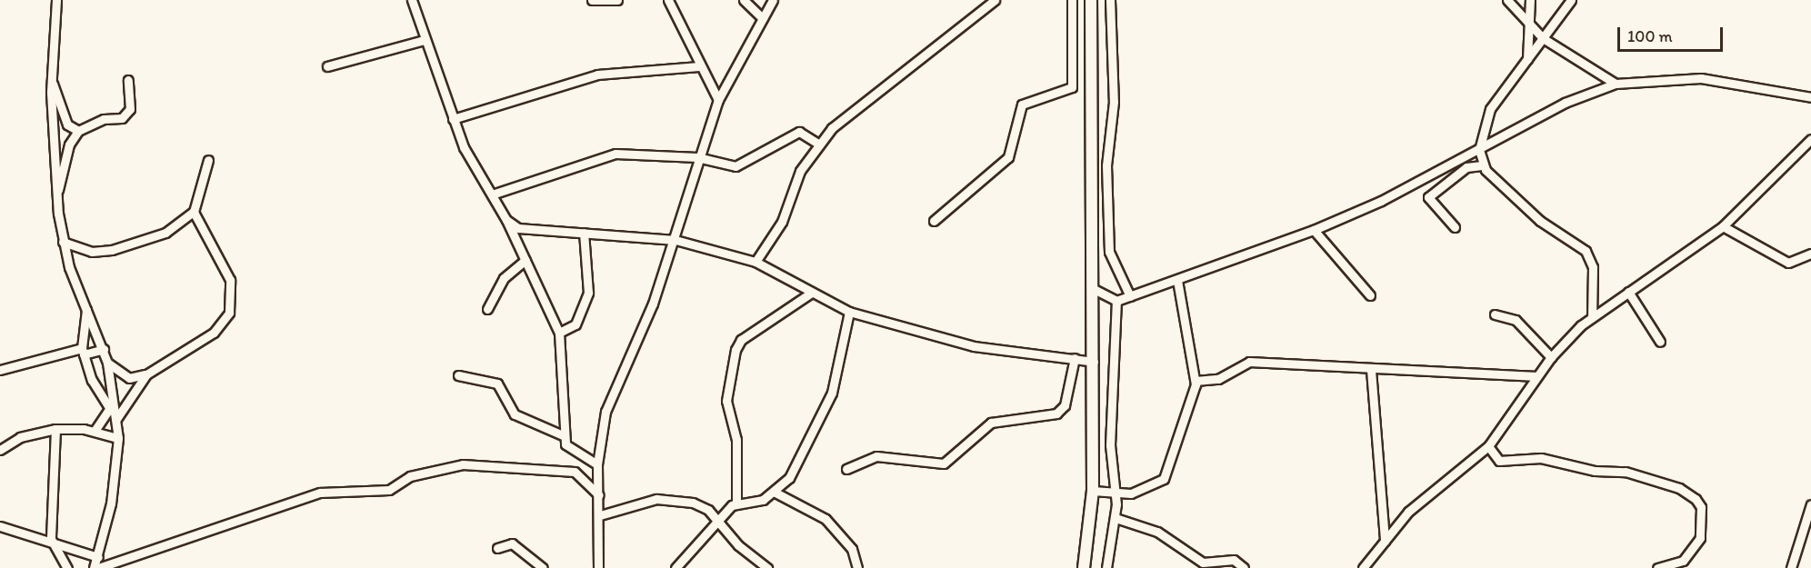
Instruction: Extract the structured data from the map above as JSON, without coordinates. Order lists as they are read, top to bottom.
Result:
{
  "scale_bar": "100 m"
}
